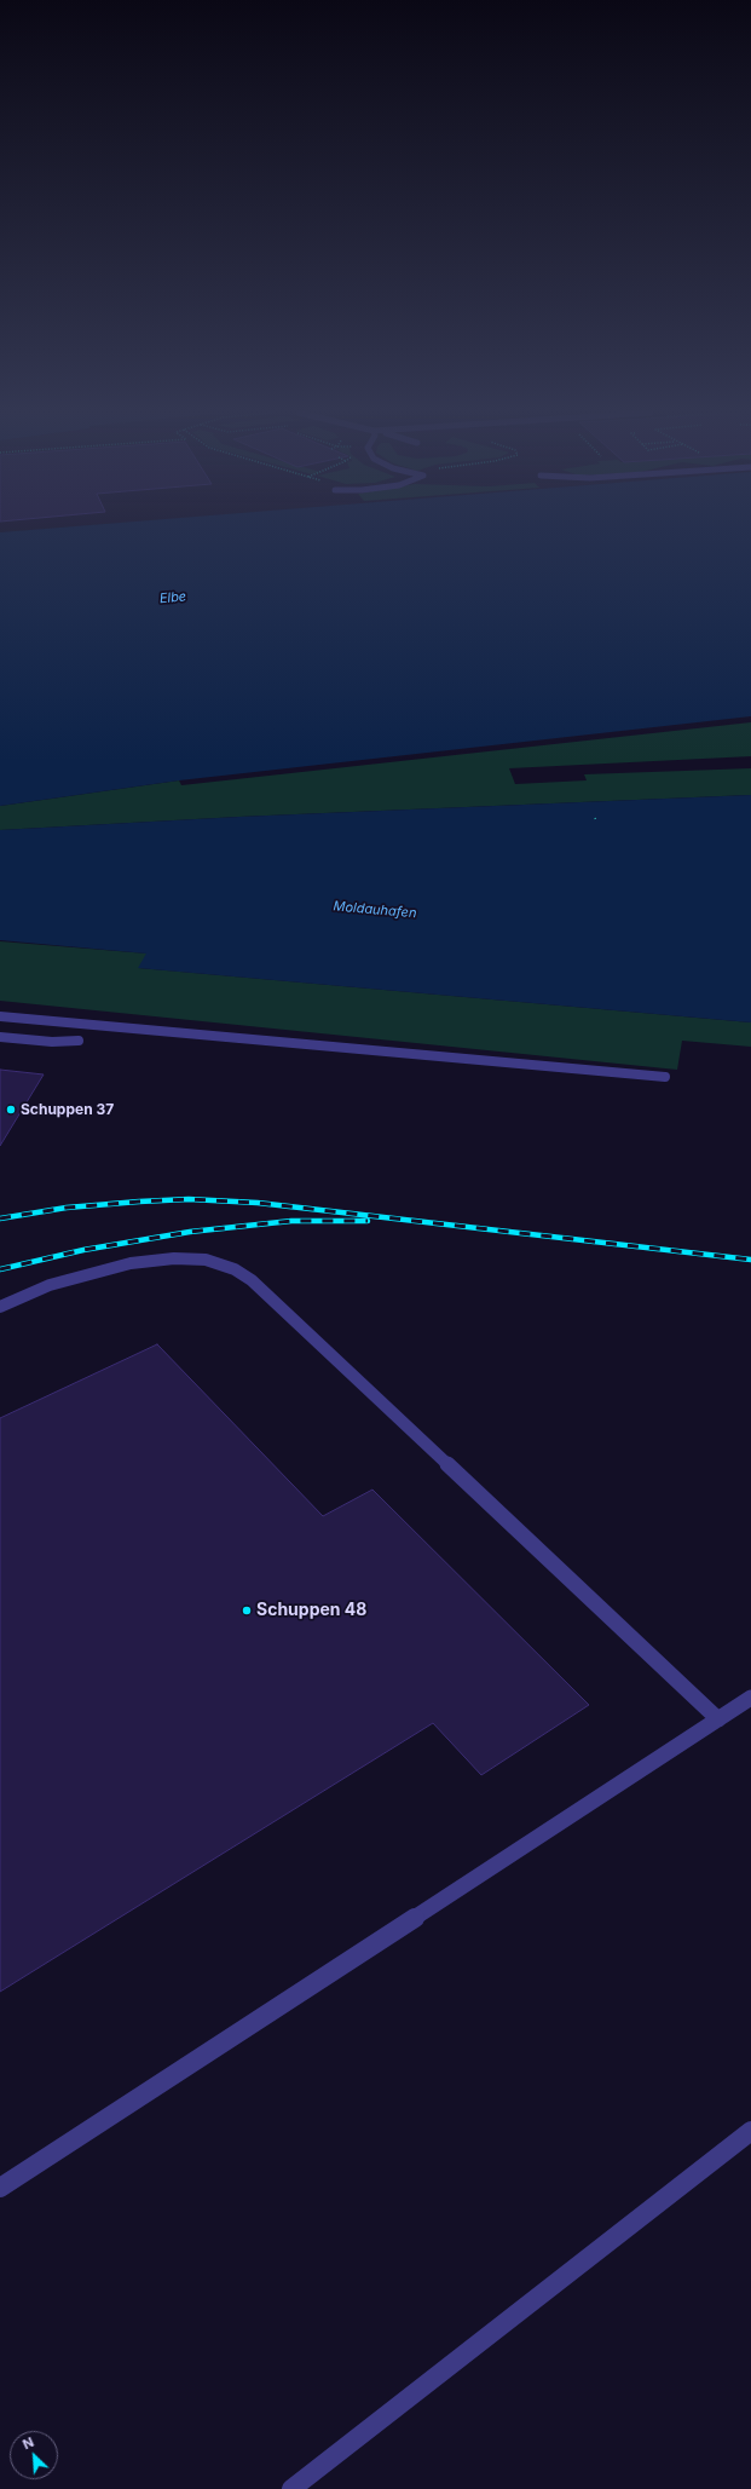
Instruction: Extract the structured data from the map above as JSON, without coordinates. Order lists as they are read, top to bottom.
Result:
{
  "water": ["Elbe", "Moldauhafen"],
  "places": ["Schuppen 37", "Schuppen 48"],
  "north": "top left"
}
